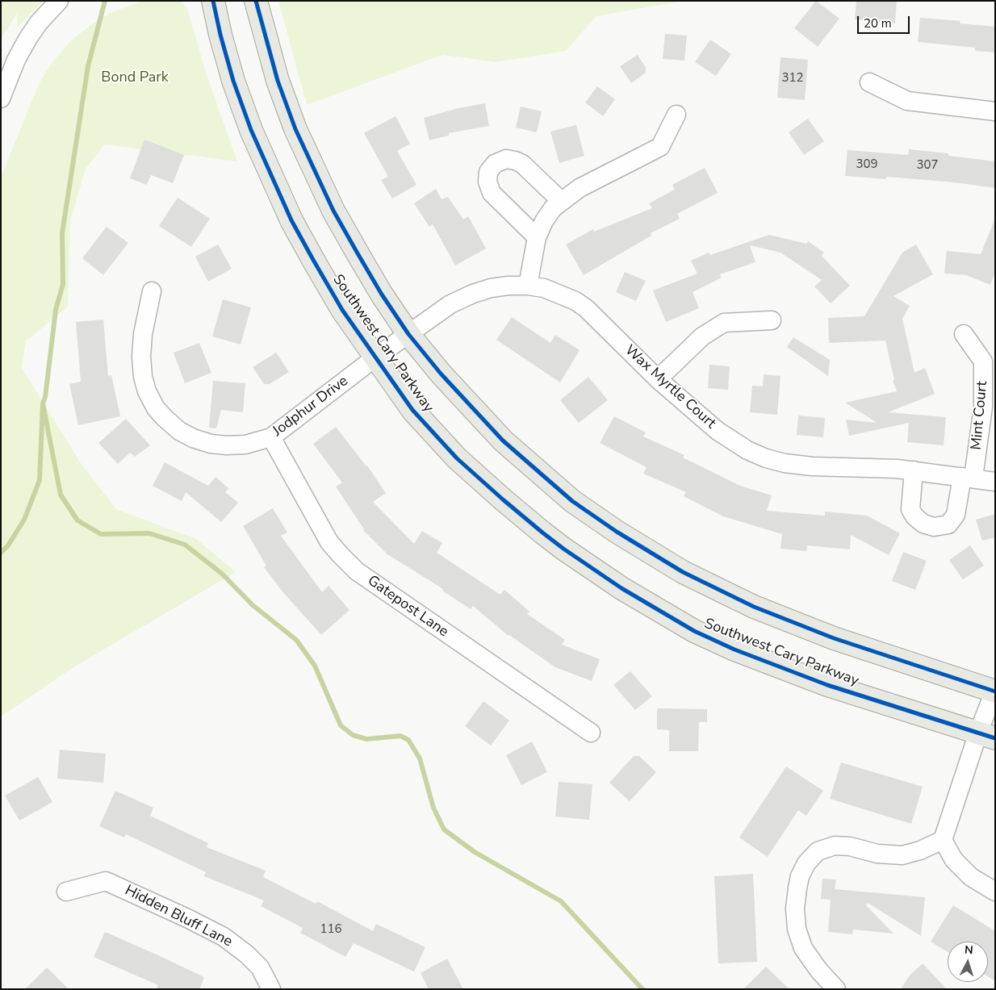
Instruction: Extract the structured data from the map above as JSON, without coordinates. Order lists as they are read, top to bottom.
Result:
{
  "streets": {
    "main road": ["Southwest Cary Parkway"],
    "street": [
      "Wax Myrtle Court",
      "Jodphur Drive",
      "Mint Court",
      "Gatepost Lane",
      "Hidden Bluff Lane"
    ]
  },
  "crossings": [
    ["Southwest Cary Parkway", "Wax Myrtle Court"],
    ["Southwest Cary Parkway", "Jodphur Drive"],
    ["Wax Myrtle Court", "Jodphur Drive"],
    ["Wax Myrtle Court", "Mint Court"],
    ["Jodphur Drive", "Gatepost Lane"]
  ],
  "parks": ["Bond Park"],
  "house_numbers": [
    "312",
    "309",
    "307",
    "116"
  ],
  "scale_bar": "20 m",
  "north": "top"
}
